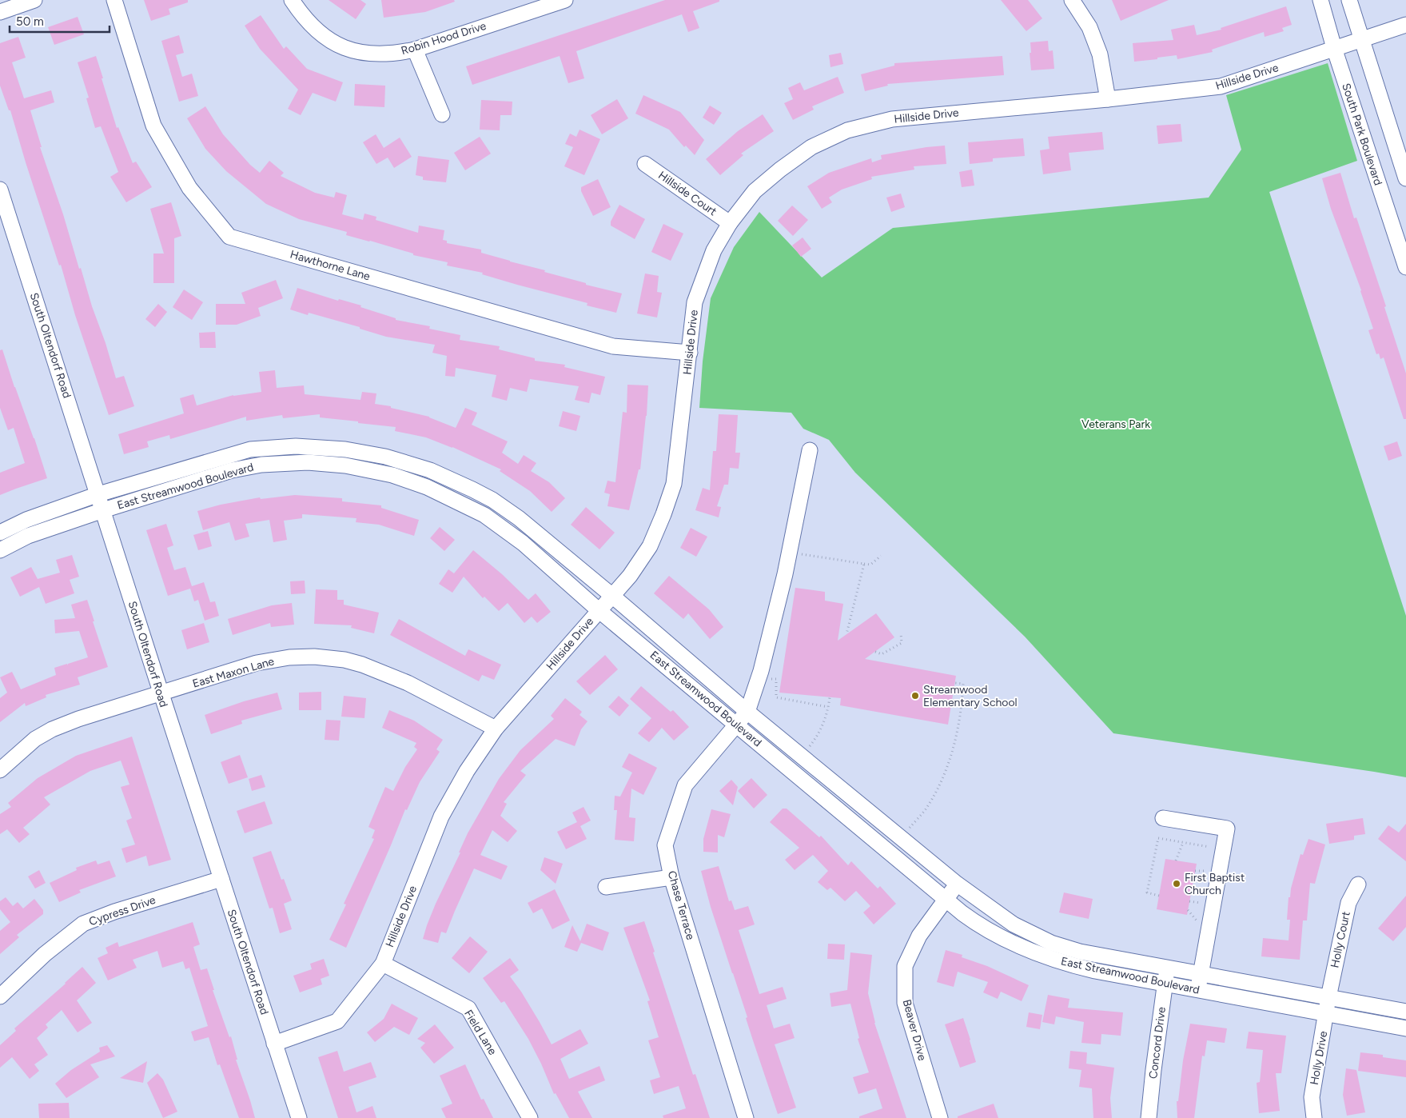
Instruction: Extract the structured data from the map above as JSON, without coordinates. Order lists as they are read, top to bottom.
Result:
{
  "streets": {
    "street": [
      "Robin Hood Drive",
      "Hillside Drive",
      "South Park Boulevard",
      "Hillside Court",
      "Hawthorne Lane",
      "South Oltendorf Road",
      "East Streamwood Boulevard",
      "East Maxon Lane",
      "Chase Terrace",
      "Cypress Drive",
      "Holly Court",
      "Beaver Drive",
      "Field Lane",
      "Concord Drive",
      "Holly Drive"
    ]
  },
  "crossings": [
    ["Hillside Drive", "South Park Boulevard"],
    ["Hillside Drive", "Hillside Court"],
    ["Hillside Drive", "Hawthorne Lane"],
    ["Hillside Drive", "South Oltendorf Road"],
    ["Hillside Drive", "East Streamwood Boulevard"],
    ["Hillside Drive", "East Maxon Lane"],
    ["Hillside Drive", "Field Lane"],
    ["South Oltendorf Road", "East Streamwood Boulevard"],
    ["South Oltendorf Road", "East Maxon Lane"],
    ["South Oltendorf Road", "Cypress Drive"],
    ["East Streamwood Boulevard", "Chase Terrace"],
    ["East Streamwood Boulevard", "Holly Court"],
    ["East Streamwood Boulevard", "Beaver Drive"],
    ["East Streamwood Boulevard", "Concord Drive"],
    ["East Streamwood Boulevard", "Holly Drive"],
    ["Holly Court", "Holly Drive"]
  ],
  "parks": ["Veterans Park"],
  "places": ["Streamwood Elementary School", "First Baptist Church"],
  "scale_bar": "50 m"
}
